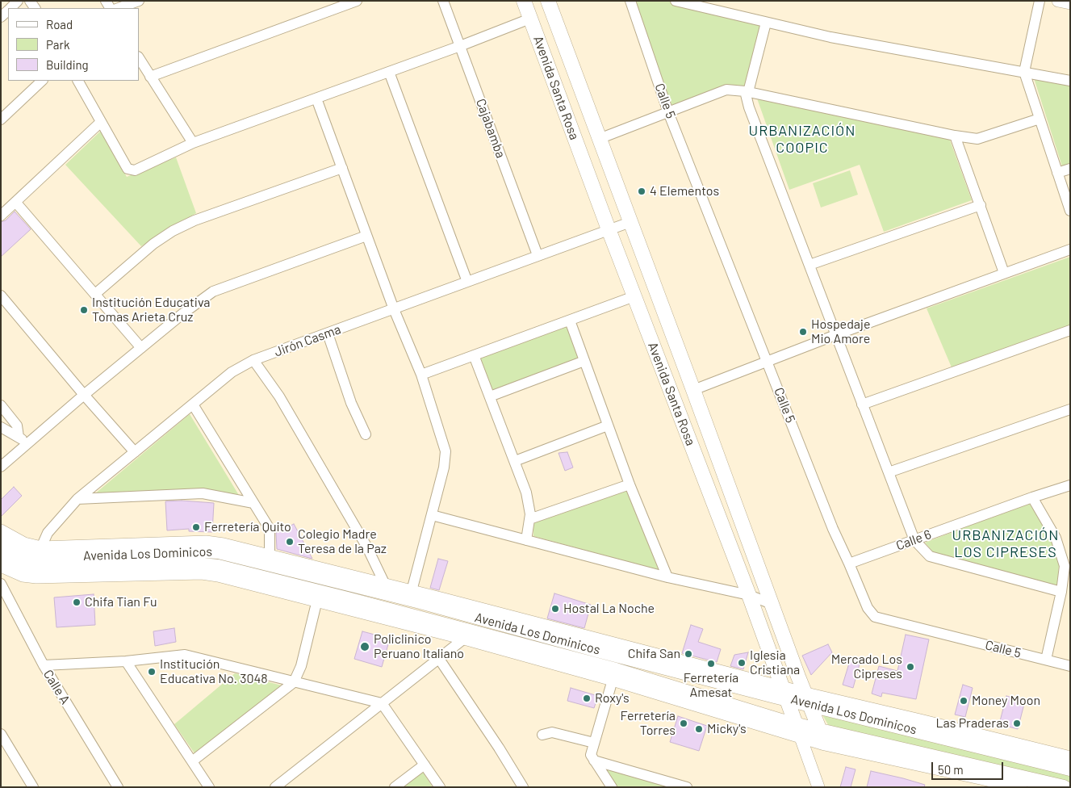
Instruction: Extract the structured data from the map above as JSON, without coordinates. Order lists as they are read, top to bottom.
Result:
{
  "streets": {
    "main road": ["Avenida Santa Rosa", "Avenida Los Dominicos"],
    "street": [
      "Calle 5",
      "Cajabamba",
      "Jirón Casma",
      "Calle 6",
      "Calle A"
    ]
  },
  "crossings": [
    ["Avenida Santa Rosa", "Jirón Casma"],
    ["Avenida Santa Rosa", "Avenida Los Dominicos"],
    ["Calle 5", "Calle 6"],
    ["Cajabamba", "Jirón Casma"],
    ["Jirón Casma", "Avenida Los Dominicos"]
  ],
  "districts": ["URBANIZACIÓN COOPIC", "URBANIZACIÓN LOS CIPRESES"],
  "places": [
    "4 Elementos",
    "Institución Educativa Tomas Arieta Cruz",
    "Hospedaje Mio Amore",
    "Ferretería Quito",
    "Colegio Madre Teresa de la Paz",
    "Chifa Tian Fu",
    "Hostal La Noche",
    "Policlinico Peruano Italiano",
    "Chifa San",
    "Iglesia Cristiana",
    "Ferretería Amesat",
    "Mercado Los Cipreses",
    "Institución Educativa No. 3048",
    "Roxy's",
    "Money Moon",
    "Ferretería Torres",
    "Las Praderas",
    "Micky's"
  ],
  "legend": ["Road", "Park", "Building"],
  "scale_bar": "50 m"
}
